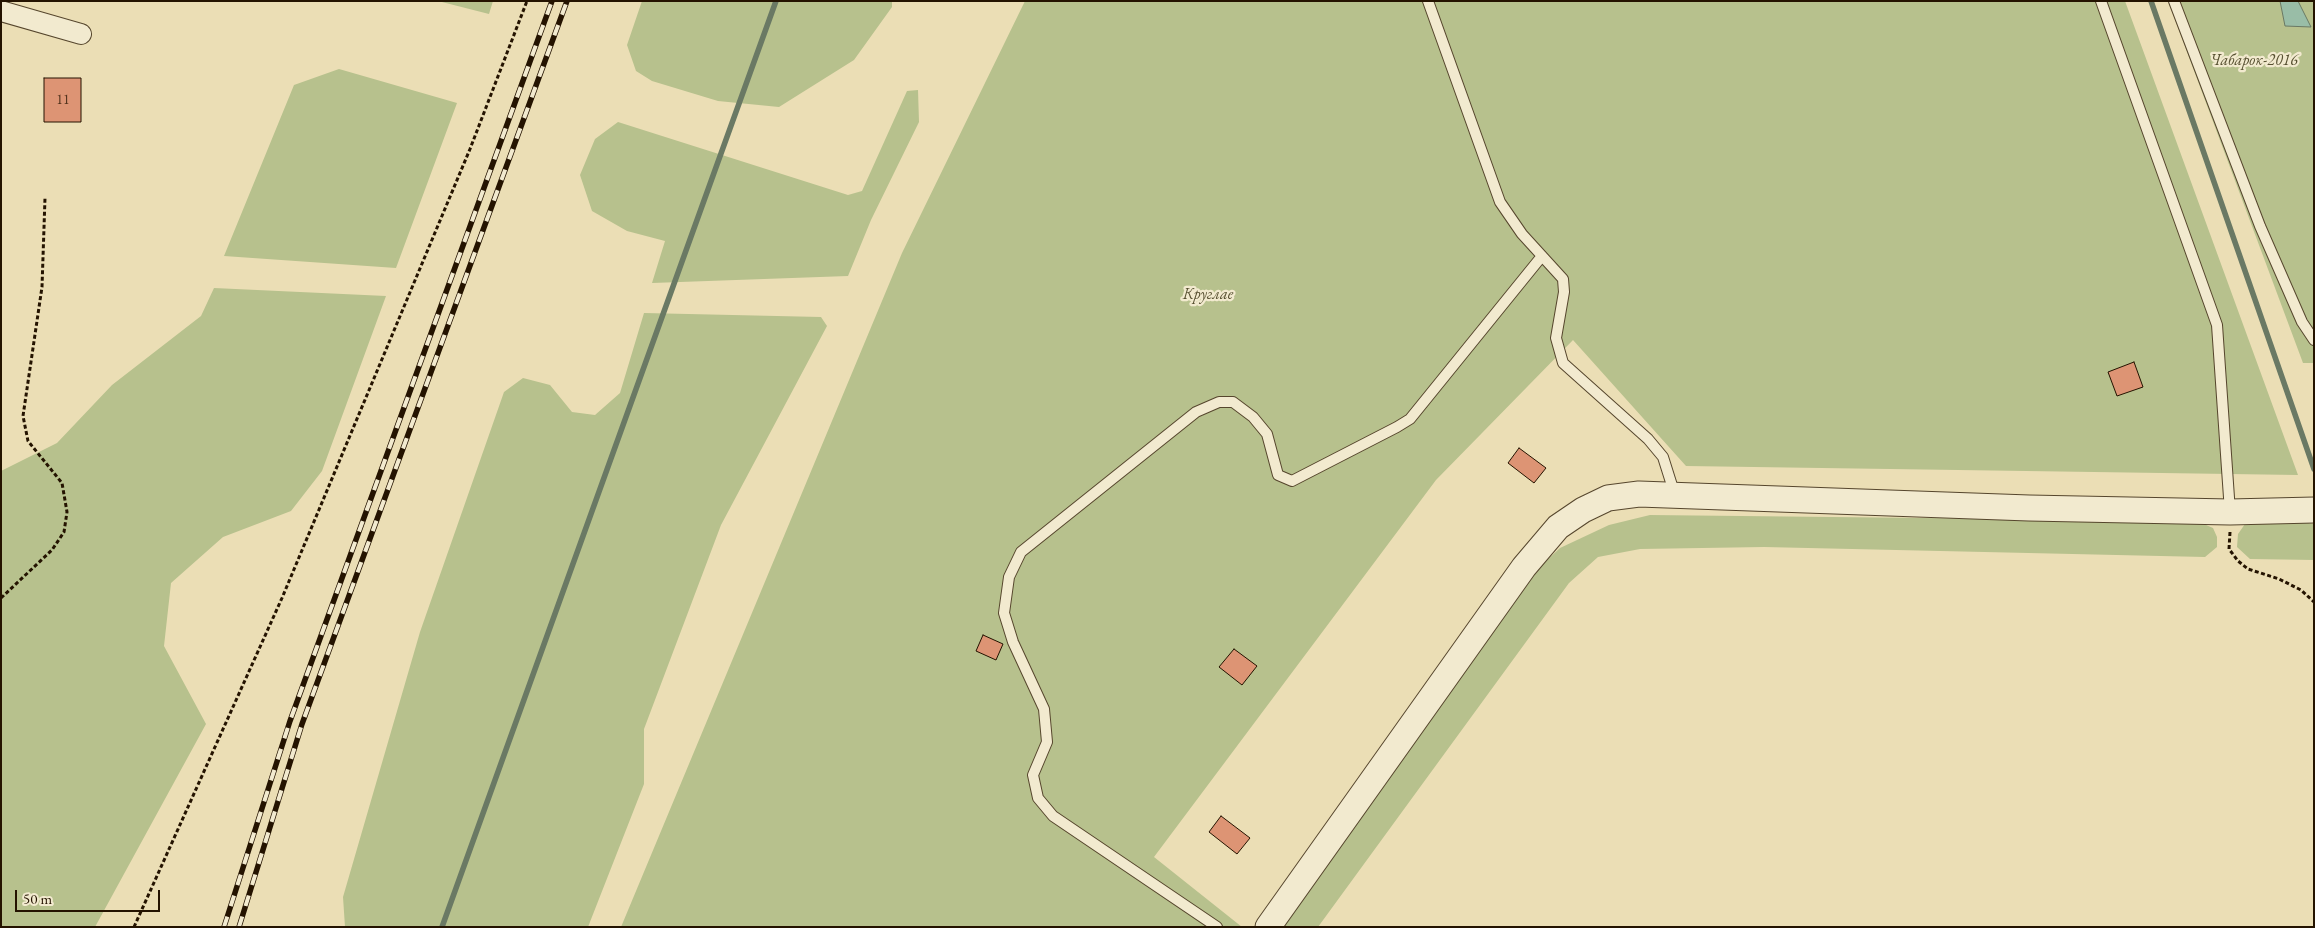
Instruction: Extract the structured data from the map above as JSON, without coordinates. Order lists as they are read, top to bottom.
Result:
{
  "parks": ["Чабарок-2016", "Круглае"],
  "house_numbers": ["11"],
  "scale_bar": "50 m"
}
